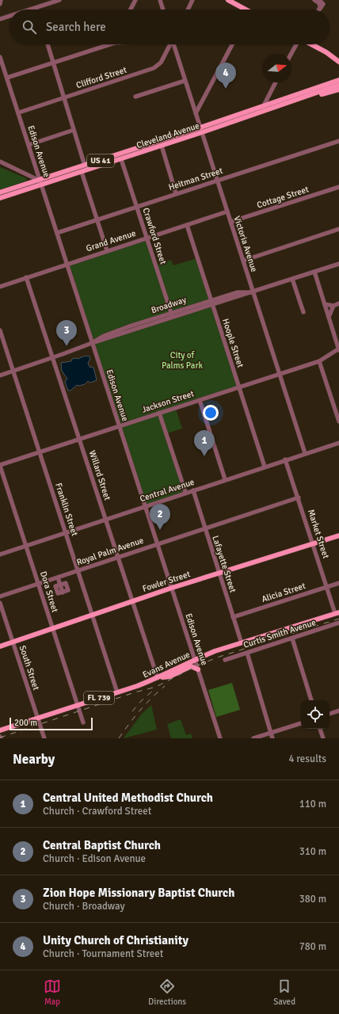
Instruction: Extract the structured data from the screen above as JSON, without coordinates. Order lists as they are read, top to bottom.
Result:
{
  "streets": {
    "main road": [
      "Cleveland Avenue",
      "US 41",
      "Fowler Street",
      "Evans Avenue",
      "FL 739"
    ],
    "street": [
      "Clifford Street",
      "Edison Avenue",
      "Heitman Street",
      "Cottage Street",
      "Crawford Street",
      "Grand Avenue",
      "Victoria Avenue",
      "Broadway",
      "Hoople Street",
      "Jackson Street",
      "Willard Street",
      "Central Avenue",
      "Franklin Street",
      "Market Street",
      "Royal Palm Avenue",
      "Lafayette Street",
      "Dora Street",
      "Alicia Street",
      "Curtis Smith Avenue",
      "South Street"
    ]
  },
  "crossings": [
    ["Clifford Street", "Edison Avenue"],
    ["Cleveland Avenue", "Edison Avenue"],
    ["Cleveland Avenue", "Crawford Street"],
    ["Cleveland Avenue", "Victoria Avenue"],
    ["Edison Avenue", "Heitman Street"],
    ["Edison Avenue", "Grand Avenue"],
    ["Edison Avenue", "Broadway"],
    ["Edison Avenue", "Jackson Street"],
    ["Edison Avenue", "Central Avenue"],
    ["Edison Avenue", "Royal Palm Avenue"],
    ["Edison Avenue", "Fowler Street"],
    ["Edison Avenue", "Evans Avenue"],
    ["Heitman Street", "Crawford Street"],
    ["Heitman Street", "Victoria Avenue"],
    ["Cottage Street", "Victoria Avenue"],
    ["Crawford Street", "Grand Avenue"],
    ["Crawford Street", "Broadway"],
    ["Grand Avenue", "Victoria Avenue"],
    ["Grand Avenue", "Hoople Street"],
    ["Grand Avenue", "Willard Street"],
    ["Victoria Avenue", "Broadway"],
    ["Victoria Avenue", "Jackson Street"],
    ["Victoria Avenue", "Central Avenue"],
    ["Broadway", "Hoople Street"],
    ["Broadway", "Willard Street"],
    ["Broadway", "Franklin Street"],
    ["Hoople Street", "Jackson Street"],
    ["Hoople Street", "Central Avenue"],
    ["Jackson Street", "Willard Street"],
    ["Jackson Street", "Franklin Street"],
    ["Jackson Street", "Dora Street"],
    ["Willard Street", "Central Avenue"],
    ["Willard Street", "Royal Palm Avenue"],
    ["Willard Street", "Fowler Street"],
    ["Willard Street", "Evans Avenue"],
    ["Central Avenue", "Franklin Street"],
    ["Central Avenue", "Market Street"],
    ["Central Avenue", "Lafayette Street"],
    ["Central Avenue", "Dora Street"],
    ["Franklin Street", "Royal Palm Avenue"],
    ["Franklin Street", "Fowler Street"],
    ["Franklin Street", "Evans Avenue"],
    ["Market Street", "Royal Palm Avenue"],
    ["Market Street", "Fowler Street"],
    ["Market Street", "Alicia Street"],
    ["Market Street", "Evans Avenue"],
    ["Royal Palm Avenue", "Lafayette Street"],
    ["Royal Palm Avenue", "Dora Street"],
    ["Lafayette Street", "Fowler Street"],
    ["Lafayette Street", "Alicia Street"],
    ["Lafayette Street", "Evans Avenue"],
    ["Fowler Street", "Dora Street"],
    ["Fowler Street", "South Street"],
    ["Dora Street", "Evans Avenue"],
    ["Evans Avenue", "South Street"]
  ],
  "parks": ["City of Palms Park"],
  "scale_bar": "200 m",
  "north": "right",
  "page": {
    "search": "Search here",
    "pins": [
      "4",
      "3",
      "1",
      "2"
    ],
    "scale": "200 m",
    "heading": ["Nearby", "4 results"],
    "list": [
      {
        "mark": "1",
        "name": "Central United Methodist Church",
        "note": "Church · Crawford Street",
        "value": "110 m"
      },
      {
        "mark": "2",
        "name": "Central Baptist Church",
        "note": "Church · Edison Avenue",
        "value": "310 m"
      },
      {
        "mark": "3",
        "name": "Zion Hope Missionary Baptist Church",
        "note": "Church · Broadway",
        "value": "380 m"
      },
      {
        "mark": "4",
        "name": "Unity Church of Christianity",
        "note": "Church · Tournament Street",
        "value": "780 m"
      }
    ],
    "nav": ["Map", "Directions", "Saved"]
  }
}
